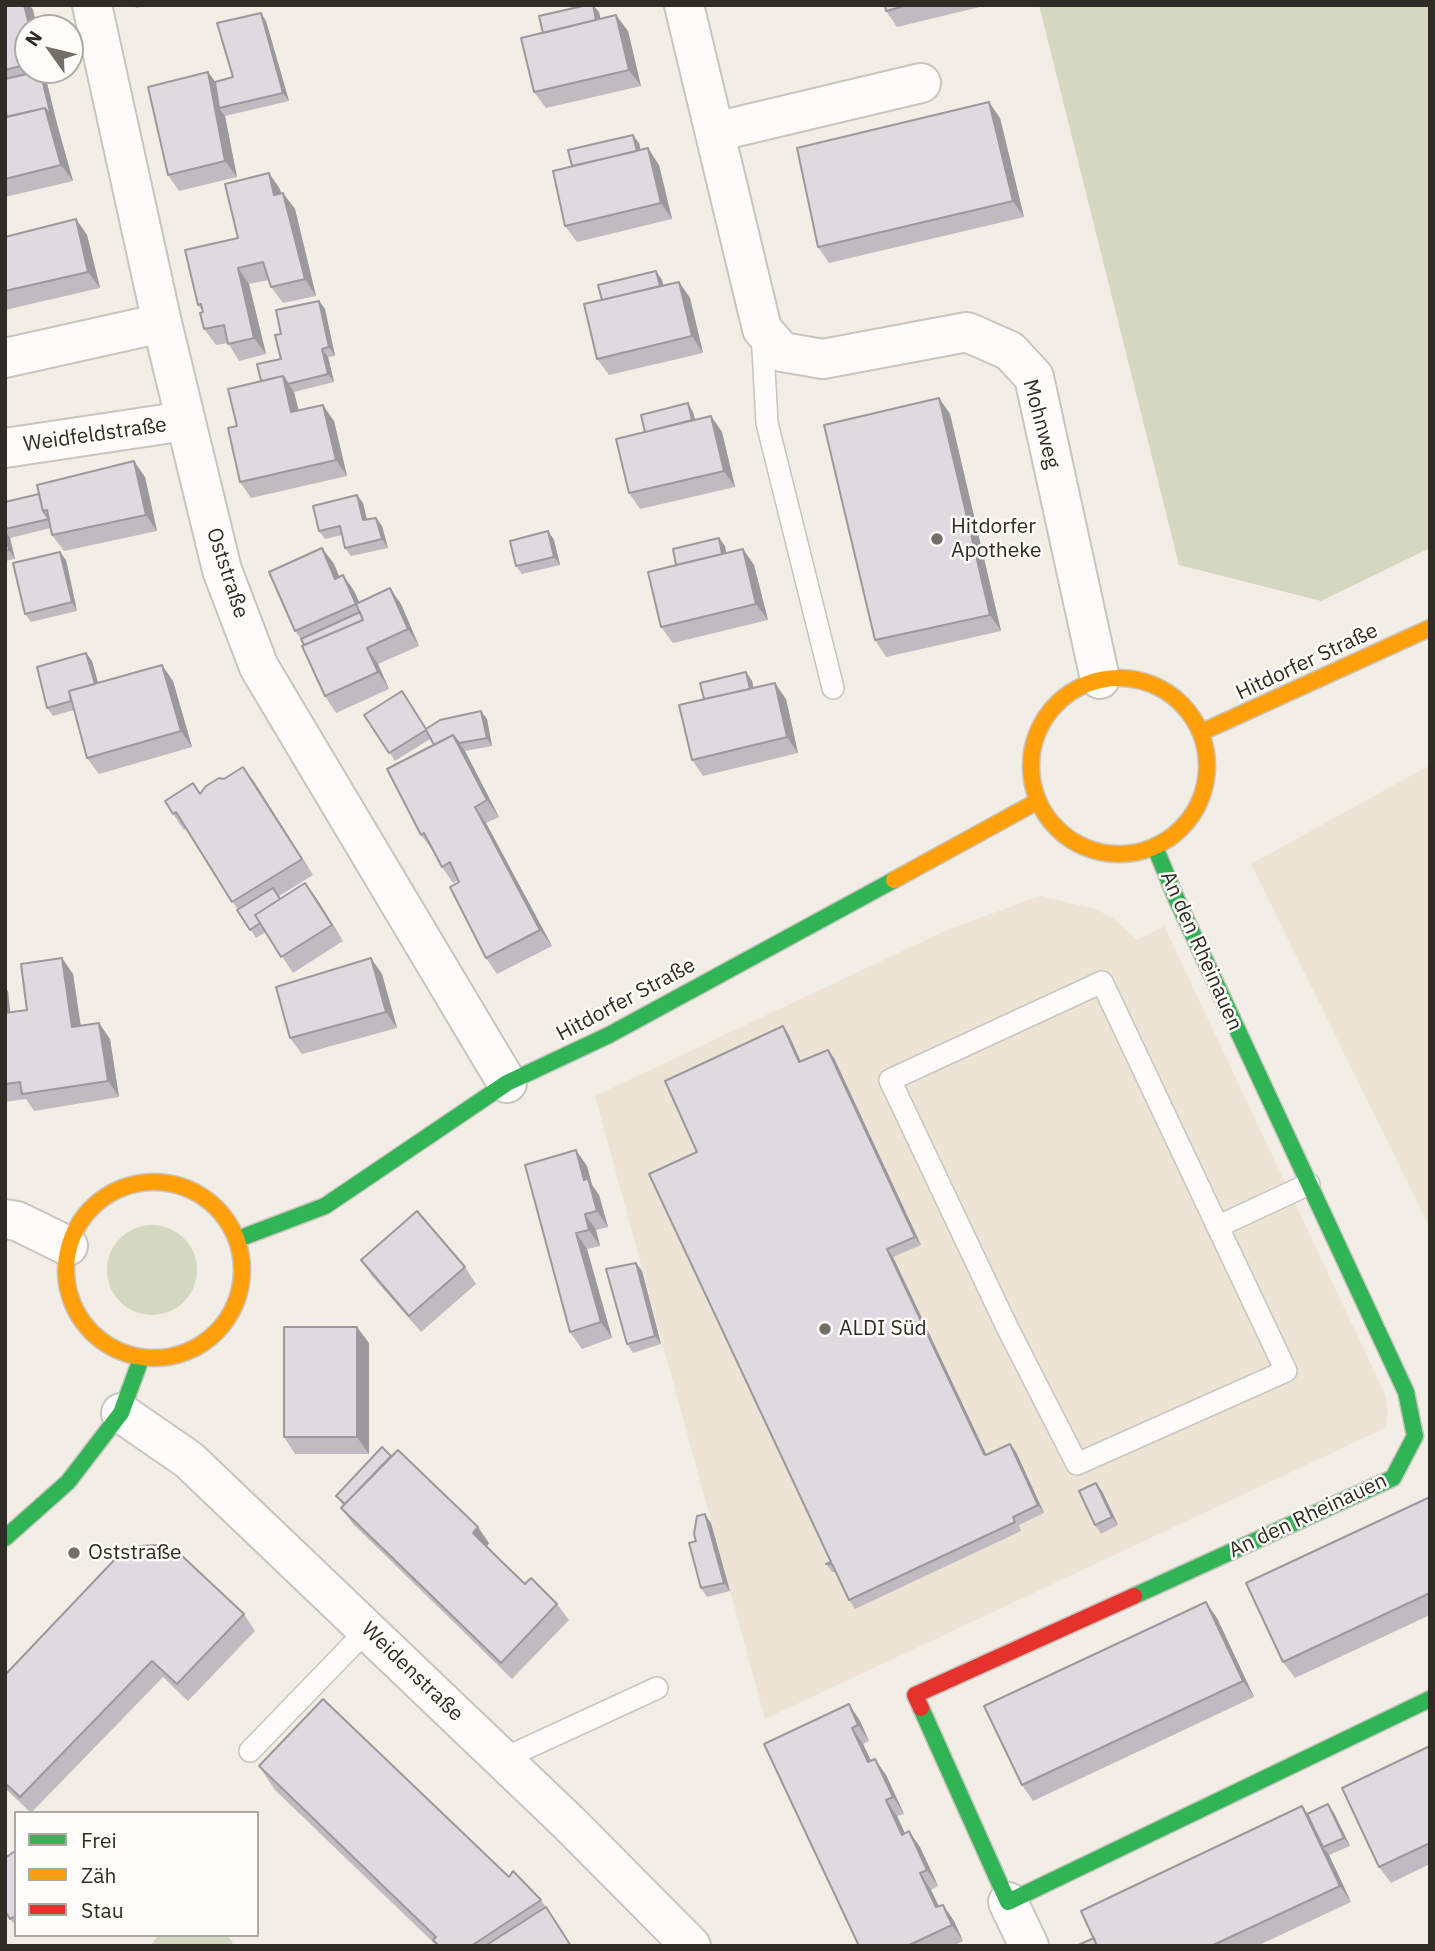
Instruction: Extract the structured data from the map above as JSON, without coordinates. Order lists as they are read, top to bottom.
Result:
{
  "streets": {
    "street": [
      "Mohnweg",
      "Weidfeldstraße",
      "Oststraße",
      "Hitdorfer Straße",
      "An den Rheinauen",
      "Weidenstraße"
    ]
  },
  "crossings": [
    ["Mohnweg", "Hitdorfer Straße"],
    ["Mohnweg", "An den Rheinauen"],
    ["Weidfeldstraße", "Oststraße"],
    ["Oststraße", "Hitdorfer Straße"],
    ["Hitdorfer Straße", "An den Rheinauen"]
  ],
  "places": ["Hitdorfer Apotheke", "ALDI Süd", "Oststraße"],
  "legend": ["Frei", "Zäh", "Stau"],
  "north": "top left"
}
